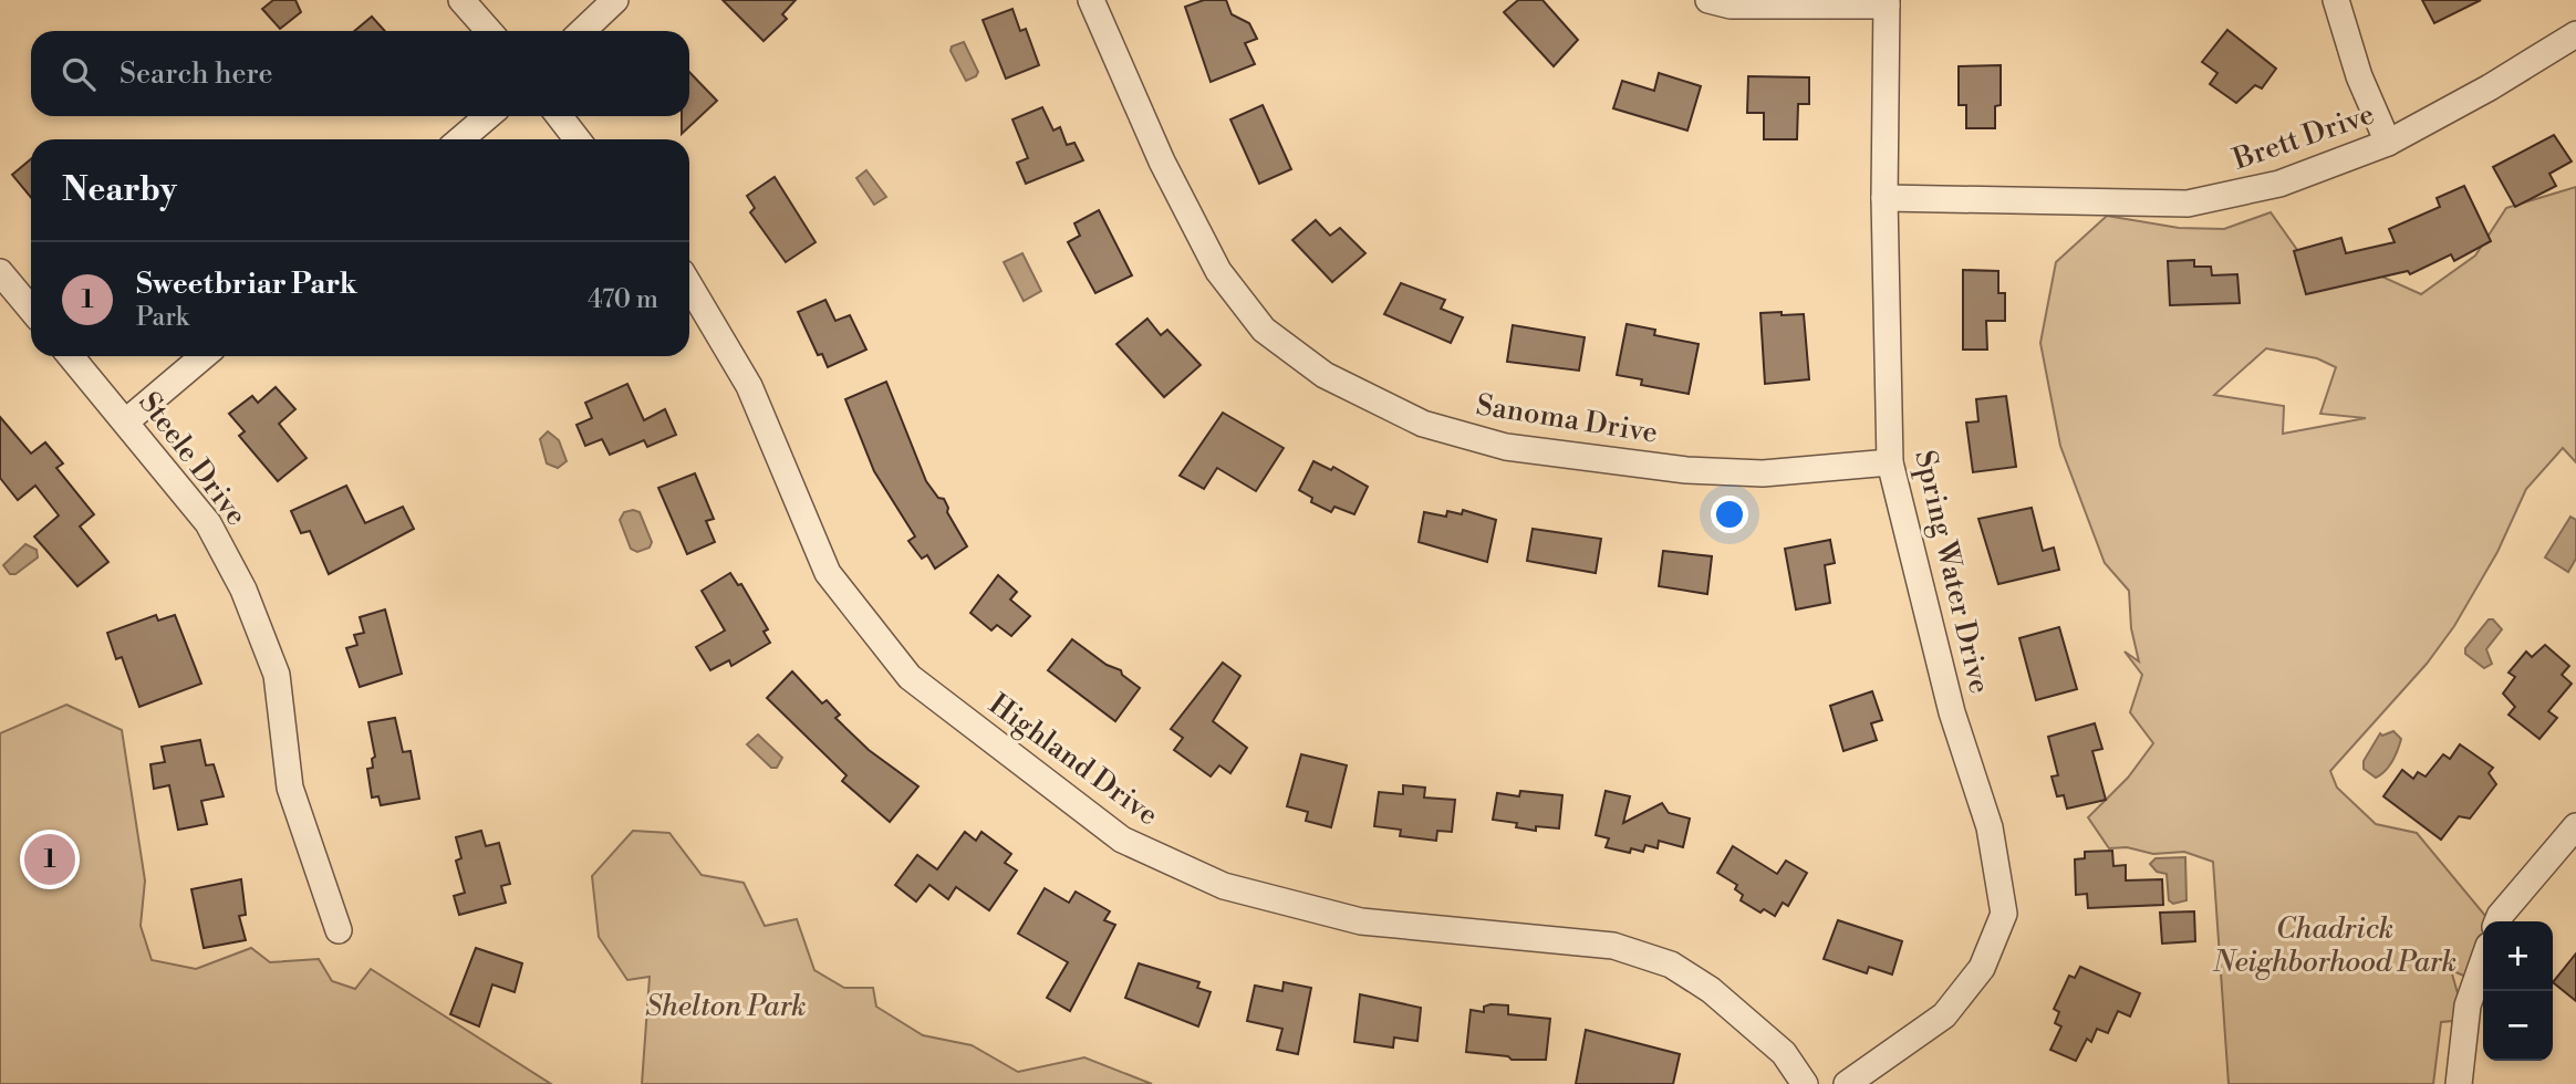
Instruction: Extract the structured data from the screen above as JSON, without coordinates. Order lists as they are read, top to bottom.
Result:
{
  "streets": {
    "street": [
      "Brett Drive",
      "Sanoma Drive",
      "Steele Drive",
      "Spring Water Drive",
      "Highland Drive"
    ]
  },
  "crossings": [
    ["Brett Drive", "Spring Water Drive"],
    ["Sanoma Drive", "Spring Water Drive"]
  ],
  "parks": ["Chadrick Neighborhood Park", "Shelton Park"],
  "page": {
    "search": "Search here",
    "heading": "Nearby",
    "list": [
      {
        "mark": "1",
        "name": "Sweetbriar Park",
        "note": "Park",
        "value": "470 m"
      }
    ],
    "pins": "1",
    "map_buttons": ["+", "−"]
  }
}
